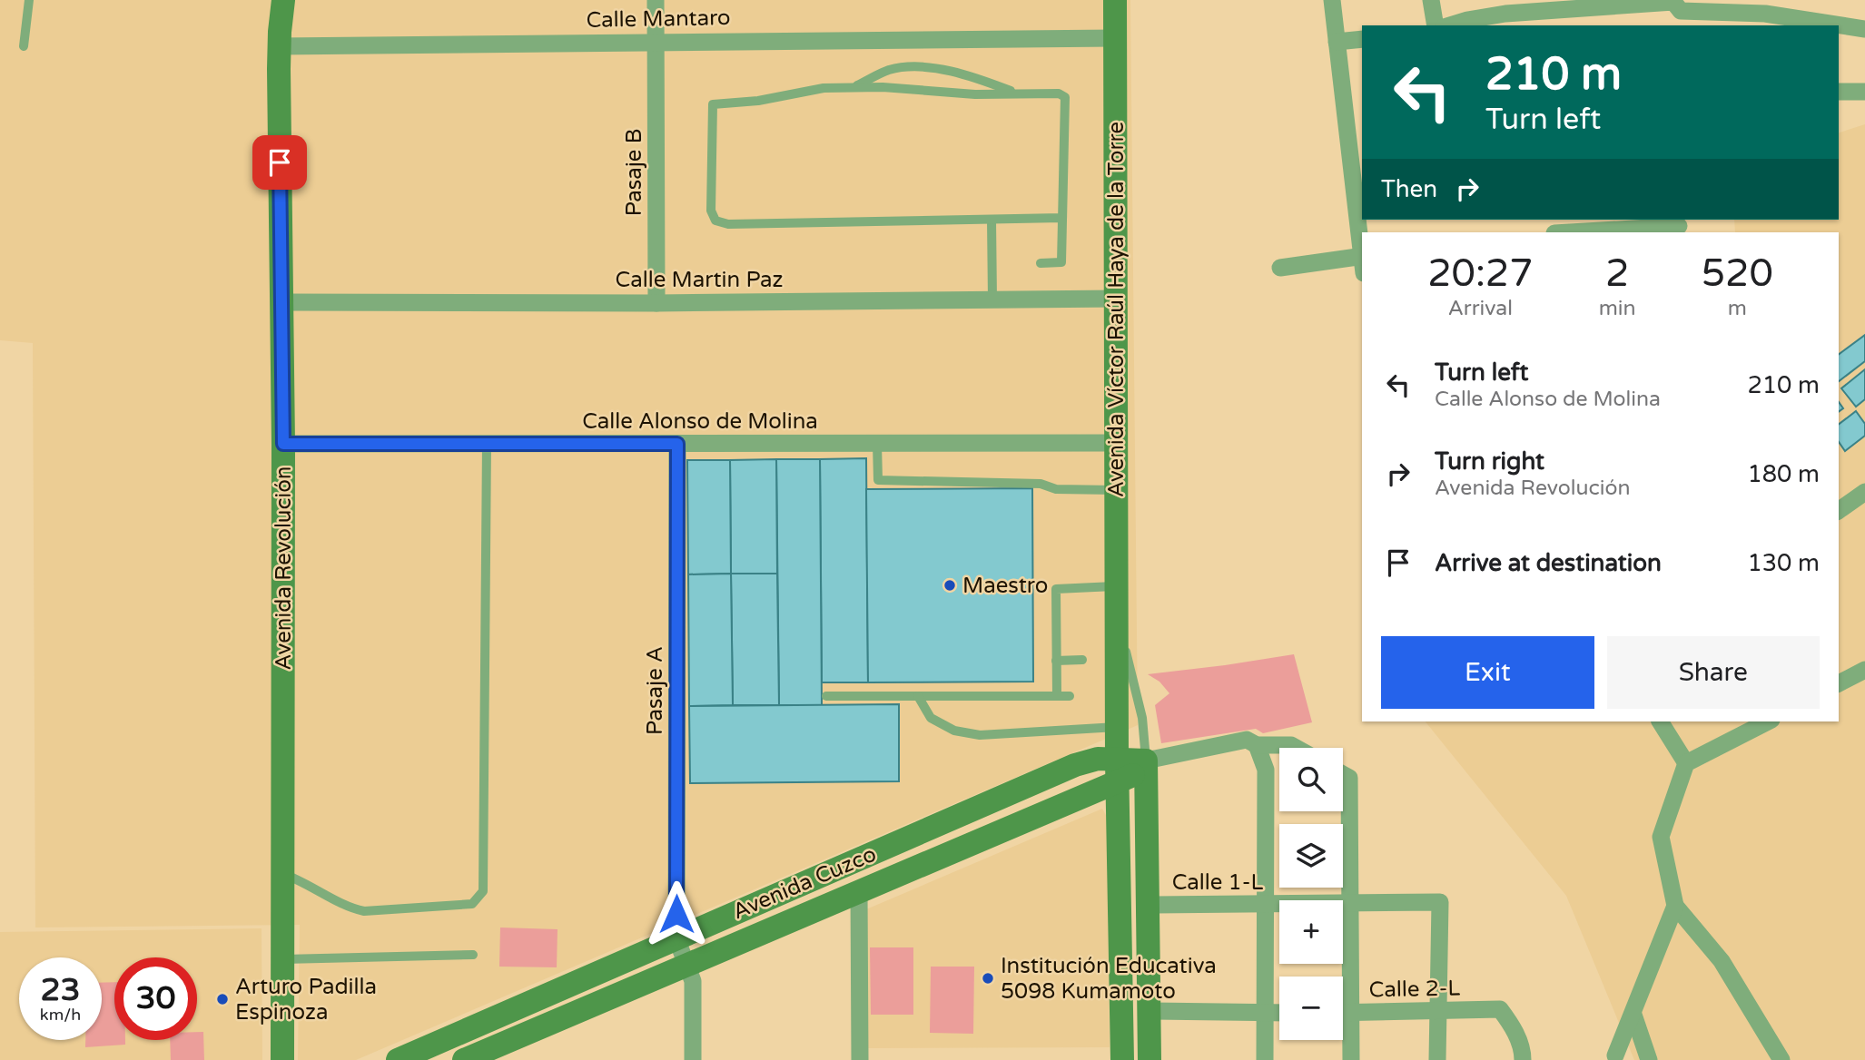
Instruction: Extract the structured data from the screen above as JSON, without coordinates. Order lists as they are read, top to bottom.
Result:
{
  "streets": {
    "street": [
      "Calle Mantaro",
      "Pasaje B",
      "Calle Martin Paz",
      "Avenida Víctor Raúl Haya de la Torre",
      "Calle Alonso de Molina",
      "Avenida Revolución",
      "Pasaje A",
      "Calle 1-L",
      "Avenida Cuzco",
      "Calle 2-L"
    ]
  },
  "crossings": [
    ["Calle Mantaro", "Pasaje B"],
    ["Calle Mantaro", "Avenida Víctor Raúl Haya de la Torre"],
    ["Calle Mantaro", "Avenida Revolución"],
    ["Pasaje B", "Calle Martin Paz"],
    ["Calle Martin Paz", "Avenida Víctor Raúl Haya de la Torre"],
    ["Calle Martin Paz", "Avenida Revolución"],
    ["Avenida Víctor Raúl Haya de la Torre", "Calle Alonso de Molina"],
    ["Avenida Víctor Raúl Haya de la Torre", "Calle 1-L"],
    ["Avenida Víctor Raúl Haya de la Torre", "Avenida Cuzco"],
    ["Calle Alonso de Molina", "Avenida Revolución"],
    ["Calle Alonso de Molina", "Pasaje A"],
    ["Pasaje A", "Avenida Cuzco"],
    ["Calle 1-L", "Calle 2-L"]
  ],
  "places": ["Maestro", "Institución Educativa 5098 Kumamoto", "Arturo Padilla Espinoza"],
  "page": {
    "turn": ["210 m", "Turn left"],
    "then": "Then",
    "eta": [
      "20:27",
      "Arrival",
      "2",
      "min",
      "520",
      "m"
    ],
    "list": [
      {
        "name": "Turn left",
        "note": "Calle Alonso de Molina",
        "value": "210 m"
      },
      {
        "name": "Turn right",
        "note": "Avenida Revolución",
        "value": "180 m"
      },
      {
        "name": "Arrive at destination",
        "value": "130 m"
      }
    ],
    "buttons": ["Exit", "Share"],
    "map_buttons": ["+", "−"],
    "speed": "23 km/h",
    "limit": "30"
  }
}
